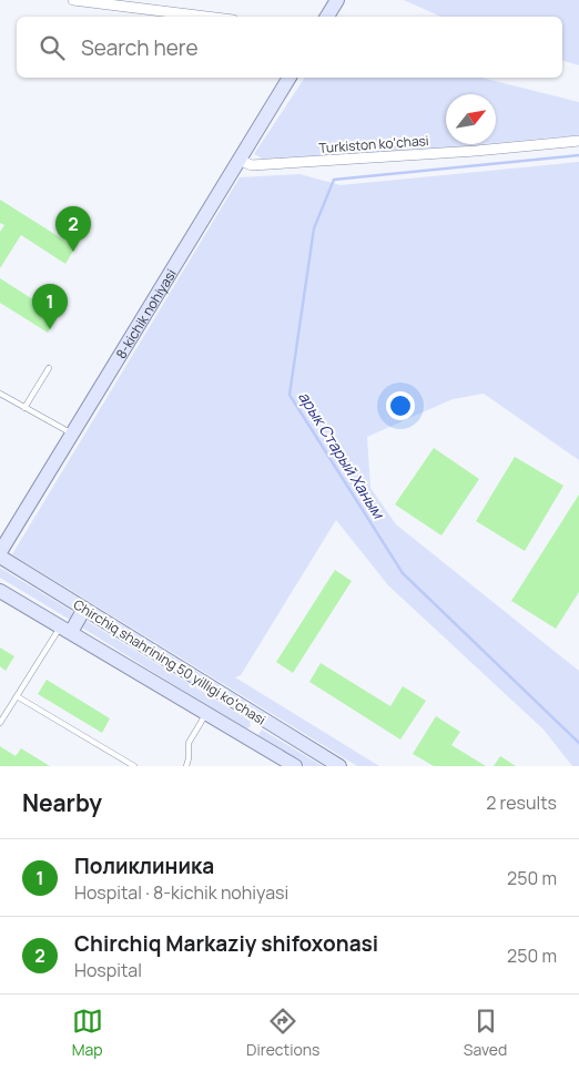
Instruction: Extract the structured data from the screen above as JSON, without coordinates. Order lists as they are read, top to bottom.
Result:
{
  "streets": {
    "main road": ["8-kichik nohiyasi", "Chirchiq shahrining 50 yilligi koʻchasi"],
    "street": ["Turkiston ko‘chasi"]
  },
  "crossings": [
    ["Turkiston ko‘chasi", "8-kichik nohiyasi"]
  ],
  "water": ["арык Старый Ханым"],
  "north": "top right",
  "page": {
    "search": "Search here",
    "pins": ["2", "1"],
    "heading": ["Nearby", "2 results"],
    "list": [
      {
        "mark": "1",
        "name": "Поликлиника",
        "note": "Hospital · 8-kichik nohiyasi",
        "value": "250 m"
      },
      {
        "mark": "2",
        "name": "Chirchiq Markaziy shifoxonasi",
        "note": "Hospital",
        "value": "250 m"
      }
    ],
    "nav": ["Map", "Directions", "Saved"]
  }
}
